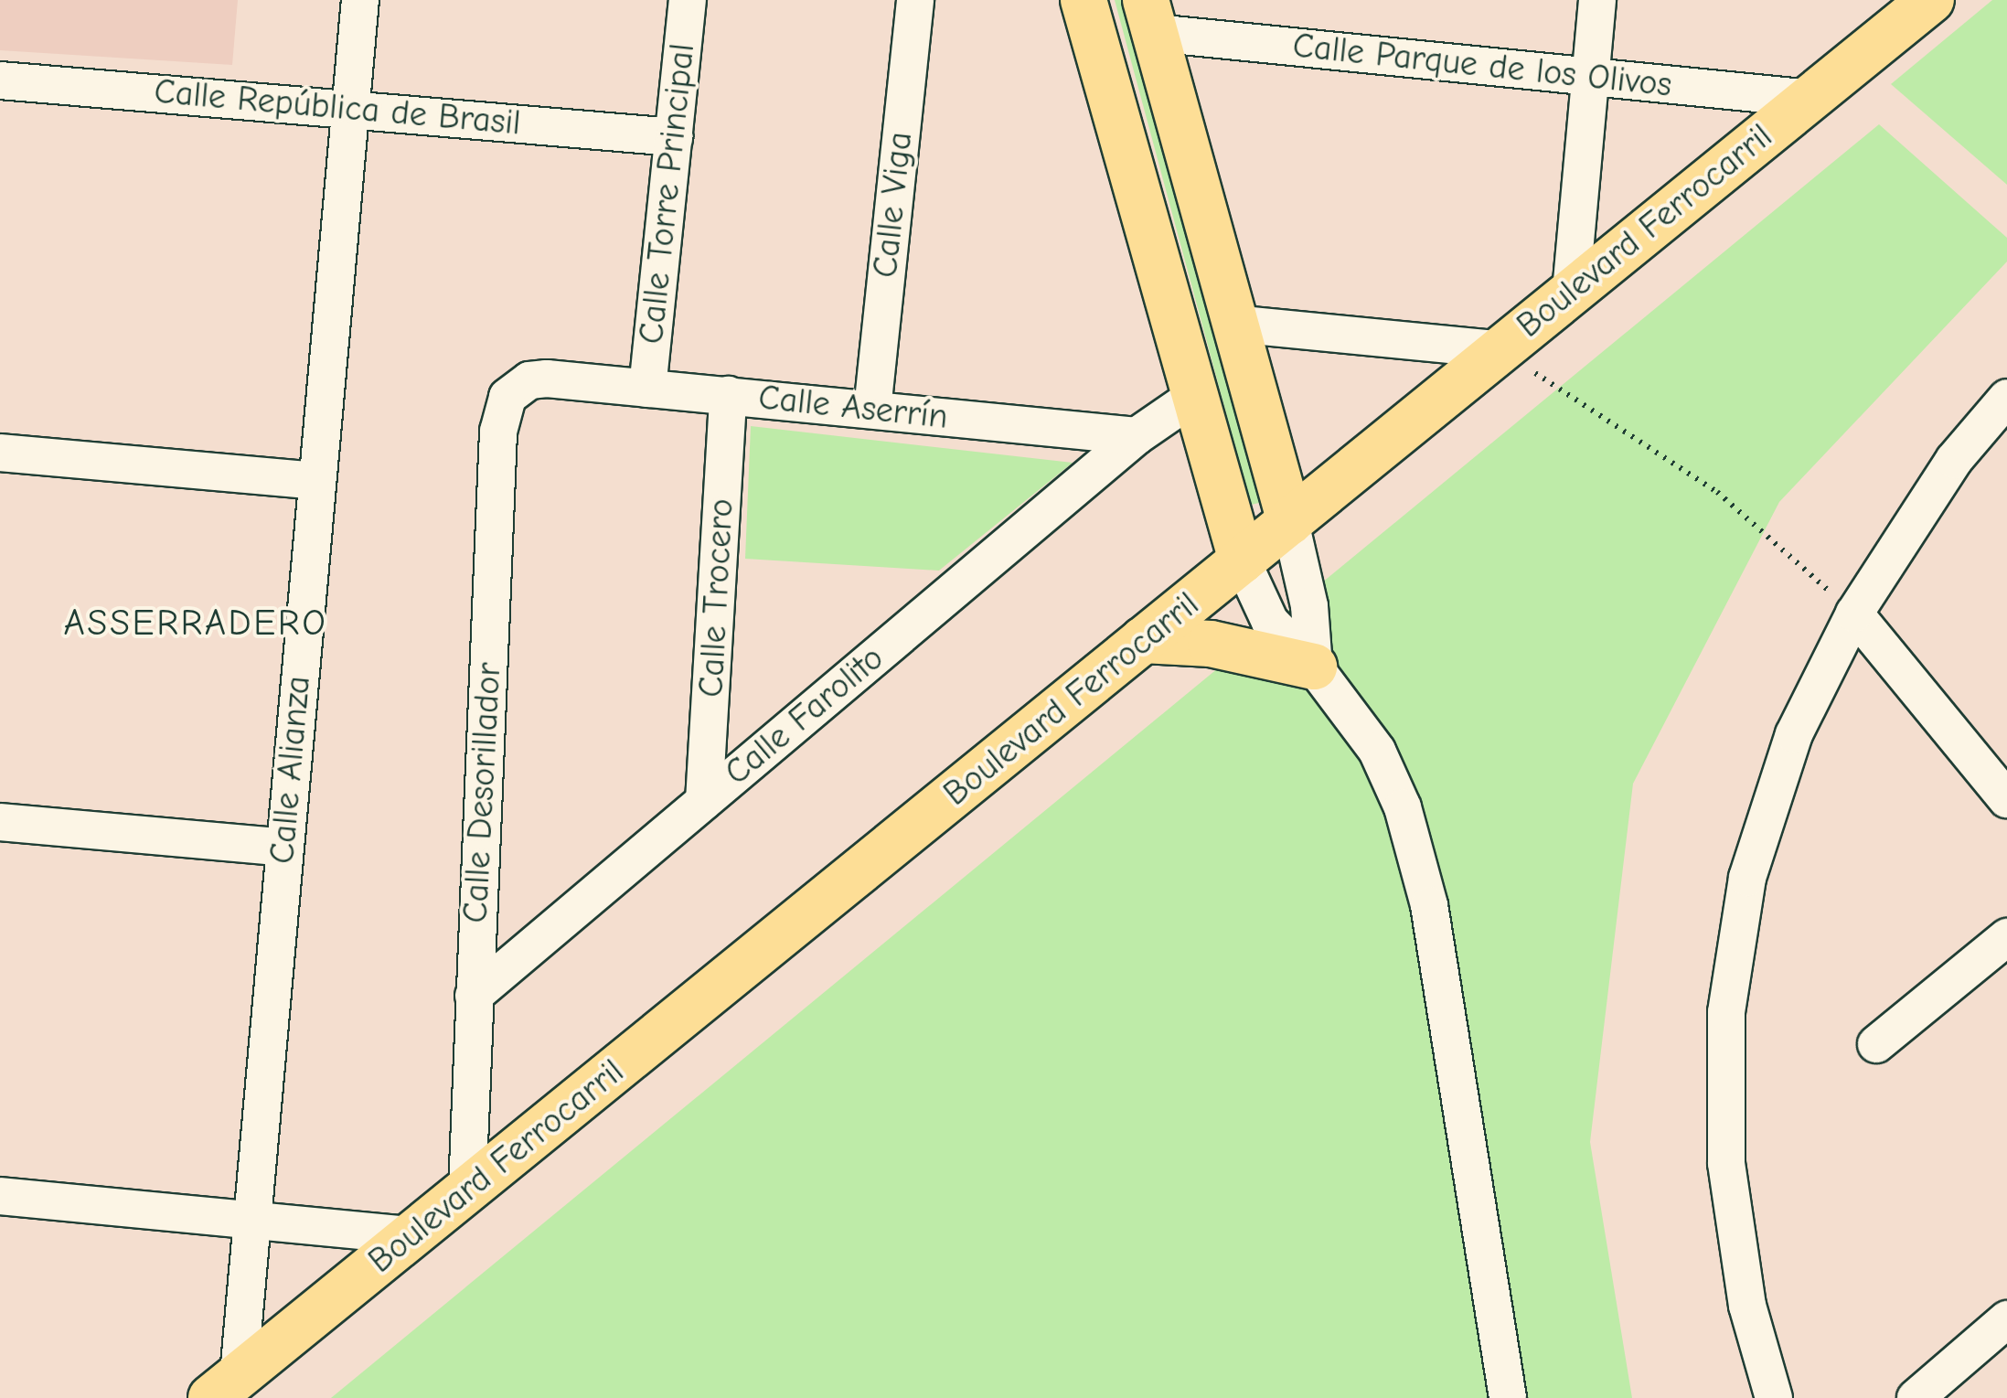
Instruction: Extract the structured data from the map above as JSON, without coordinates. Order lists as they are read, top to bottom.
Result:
{
  "streets": {
    "main road": ["Boulevard Ferrocarril"],
    "street": [
      "Calle Parque de los Olivos",
      "Calle República de Brasil",
      "Calle Torre Principal",
      "Calle Viga",
      "Calle Aserrín",
      "Calle Trocero",
      "Calle Farolito",
      "Calle Alianza",
      "Calle Desorillador"
    ]
  },
  "crossings": [
    ["Calle Parque de los Olivos", "Boulevard Ferrocarril"],
    ["Calle República de Brasil", "Calle Torre Principal"],
    ["Calle República de Brasil", "Calle Alianza"],
    ["Calle Torre Principal", "Calle Aserrín"],
    ["Calle Viga", "Calle Aserrín"],
    ["Boulevard Ferrocarril", "Calle Alianza"],
    ["Boulevard Ferrocarril", "Calle Desorillador"],
    ["Calle Aserrín", "Calle Trocero"],
    ["Calle Aserrín", "Calle Farolito"],
    ["Calle Aserrín", "Calle Desorillador"],
    ["Calle Trocero", "Calle Farolito"],
    ["Calle Farolito", "Calle Desorillador"]
  ],
  "districts": ["ASSERRADERO"]
}
